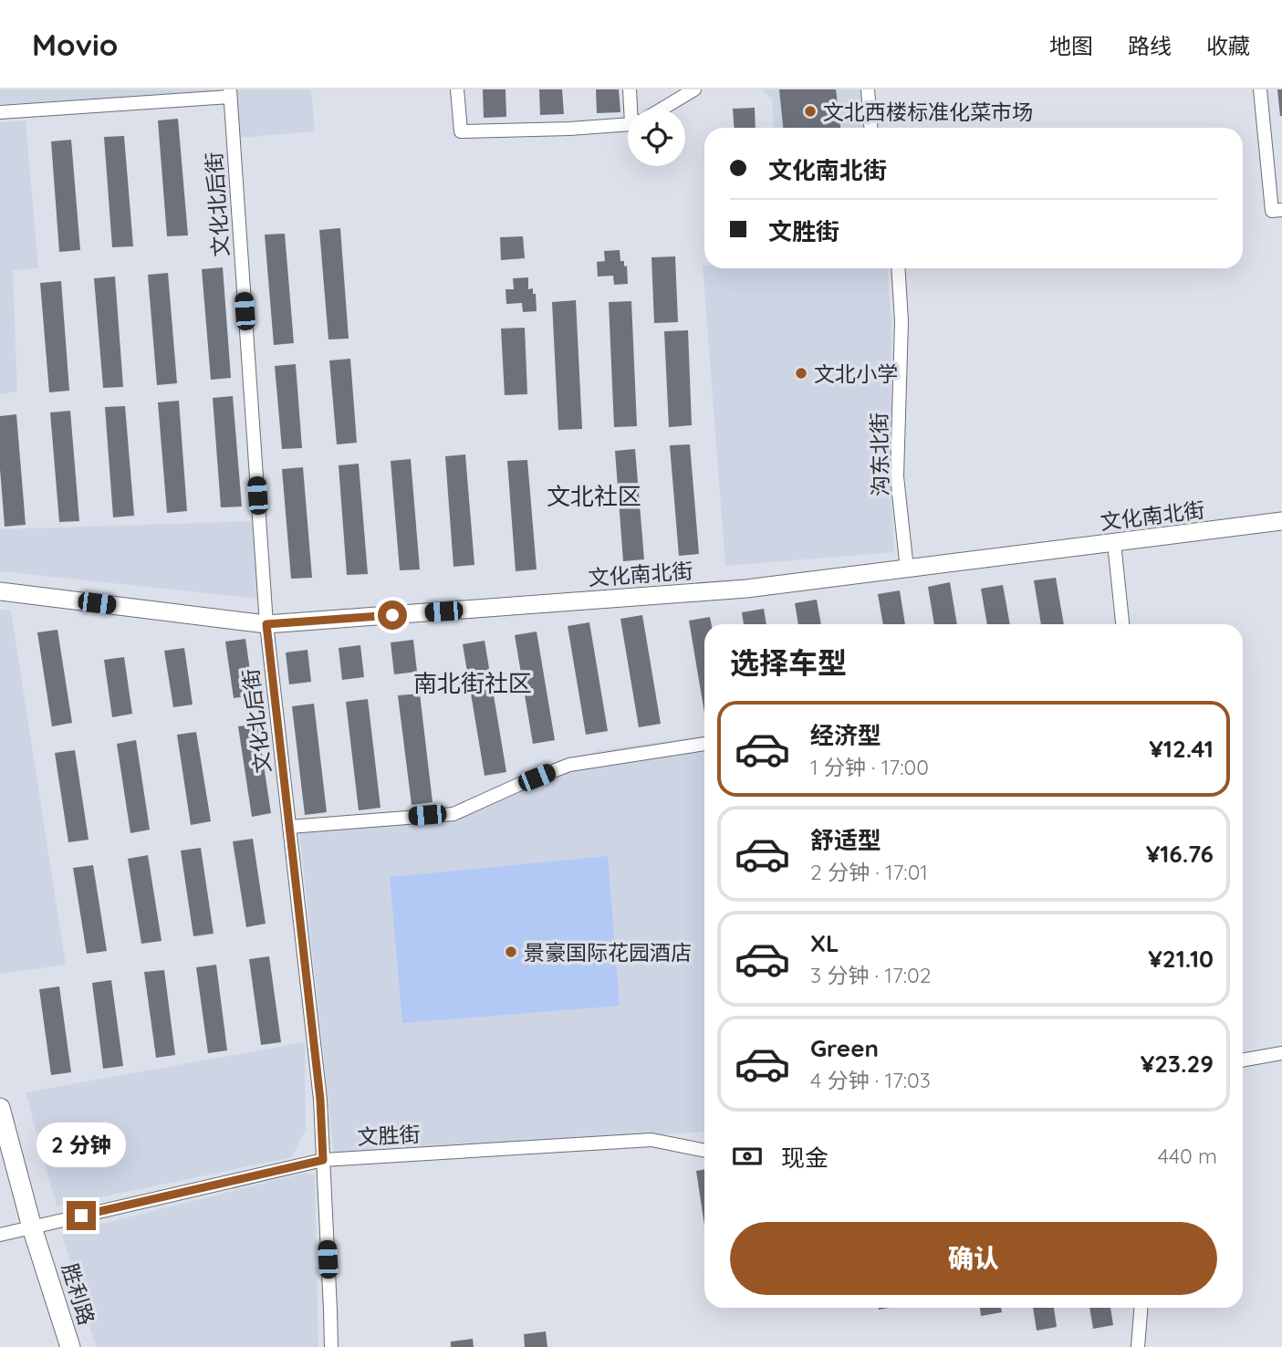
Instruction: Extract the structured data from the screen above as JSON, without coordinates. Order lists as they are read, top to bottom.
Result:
{
  "streets": {
    "main road": ["胜利路"],
    "street": [
      "文化北后街",
      "沟东北街",
      "文化南北街",
      "文胜街"
    ]
  },
  "crossings": [
    ["文化北后街", "文化南北街"],
    ["文化北后街", "文胜街"],
    ["沟东北街", "文化南北街"],
    ["文胜街", "胜利路"]
  ],
  "districts": ["文北社区", "南北街社区"],
  "places": ["文北西楼标准化菜市场", "文北小学", "景豪国际花园酒店"],
  "page": {
    "header": "Movio",
    "nav": ["地图", "路线", "收藏"],
    "banner": ["文化南北街", "文胜街"],
    "heading": "选择车型",
    "list": [
      {
        "name": "经济型",
        "note": "1 分钟 · 17:00",
        "value": "¥12.41"
      },
      {
        "name": "舒适型",
        "note": "2 分钟 · 17:01",
        "value": "¥16.76"
      },
      {
        "name": "XL",
        "note": "3 分钟 · 17:02",
        "value": "¥21.10"
      },
      {
        "name": "Green",
        "note": "4 分钟 · 17:03",
        "value": "¥23.29"
      }
    ],
    "pay": ["现金", "440 m"],
    "bubble": "2 分钟",
    "buttons": "确认"
  }
}
